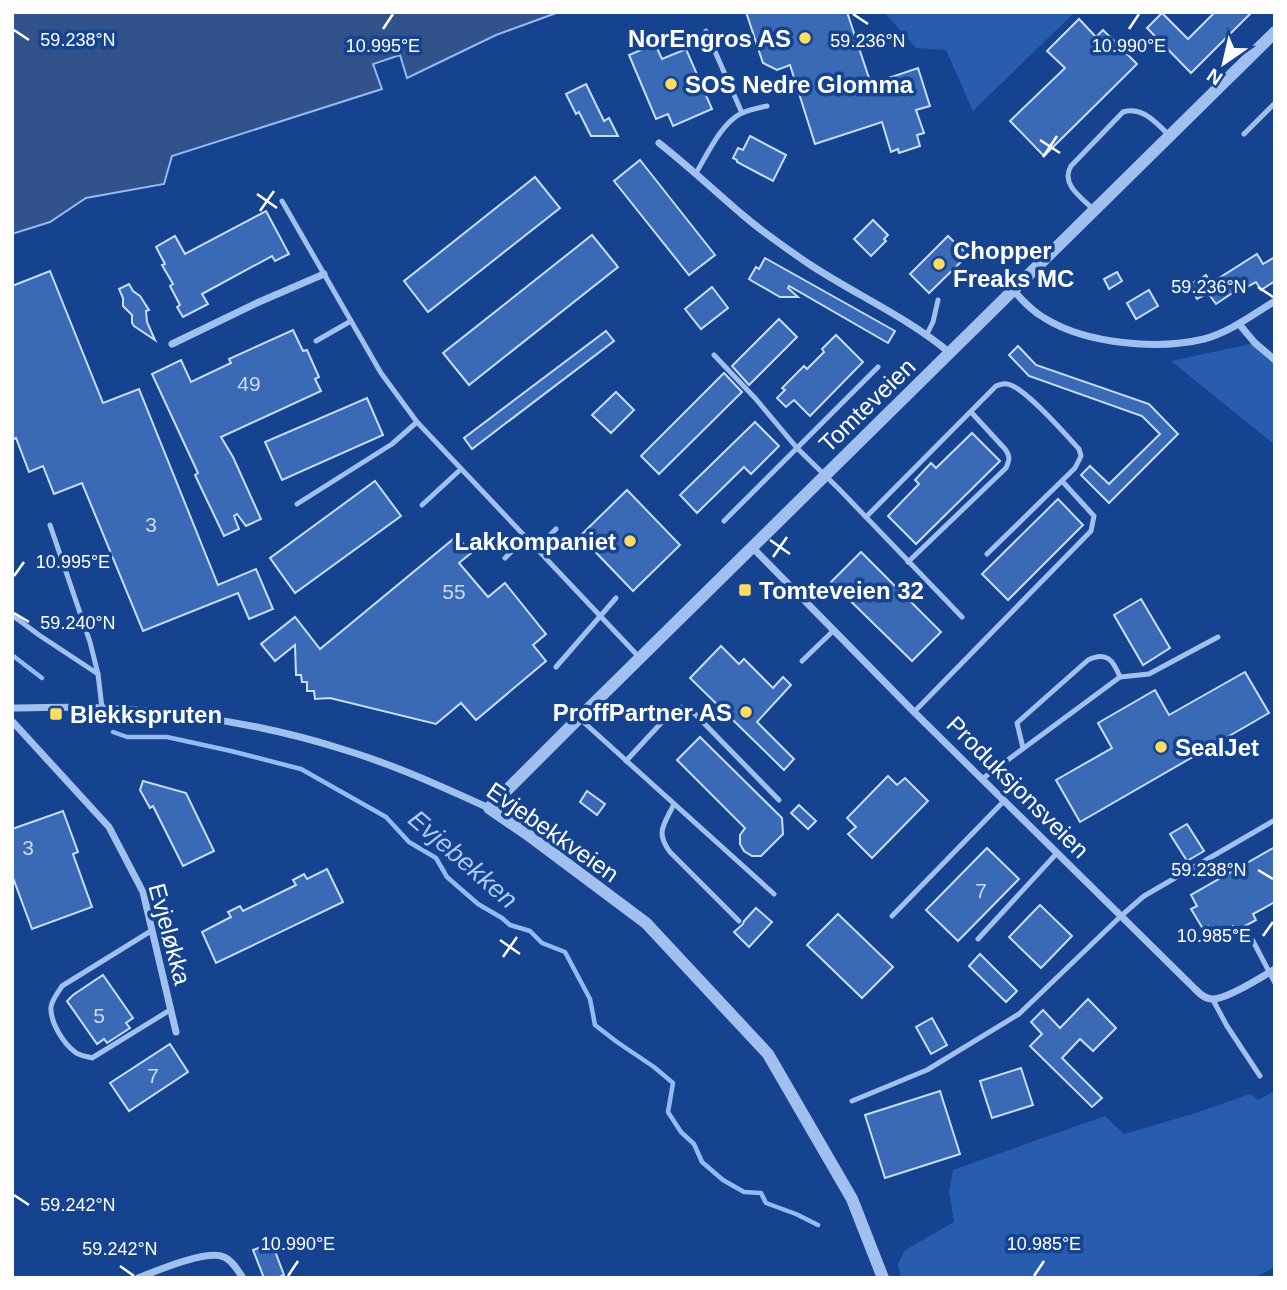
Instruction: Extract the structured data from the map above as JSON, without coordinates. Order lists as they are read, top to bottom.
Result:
{
  "streets": {
    "street": [
      "Tomteveien",
      "Produksjonsveien",
      "Evjebekkveien",
      "Evjeløkka"
    ]
  },
  "crossings": [
    ["Tomteveien", "Produksjonsveien"],
    ["Tomteveien", "Evjebekkveien"]
  ],
  "water": ["Evjebekken"],
  "places": {
    "other": [
      "NorEngros AS",
      "SOS Nedre Glomma",
      "Chopper Freaks MC",
      "Lakkompaniet",
      "ProffPartner AS",
      "SealJet"
    ],
    "transit": ["Tomteveien 32", "Blekkspruten"]
  },
  "house_numbers": [
    "49",
    "3",
    "55",
    "3",
    "7",
    "5",
    "7"
  ],
  "north": "bottom left",
  "coordinates": [
    "59.238°N",
    "59.236°N",
    "10.995°E",
    "10.990°E",
    "59.240°N",
    "10.985°E",
    "59.242°N"
  ]
}
